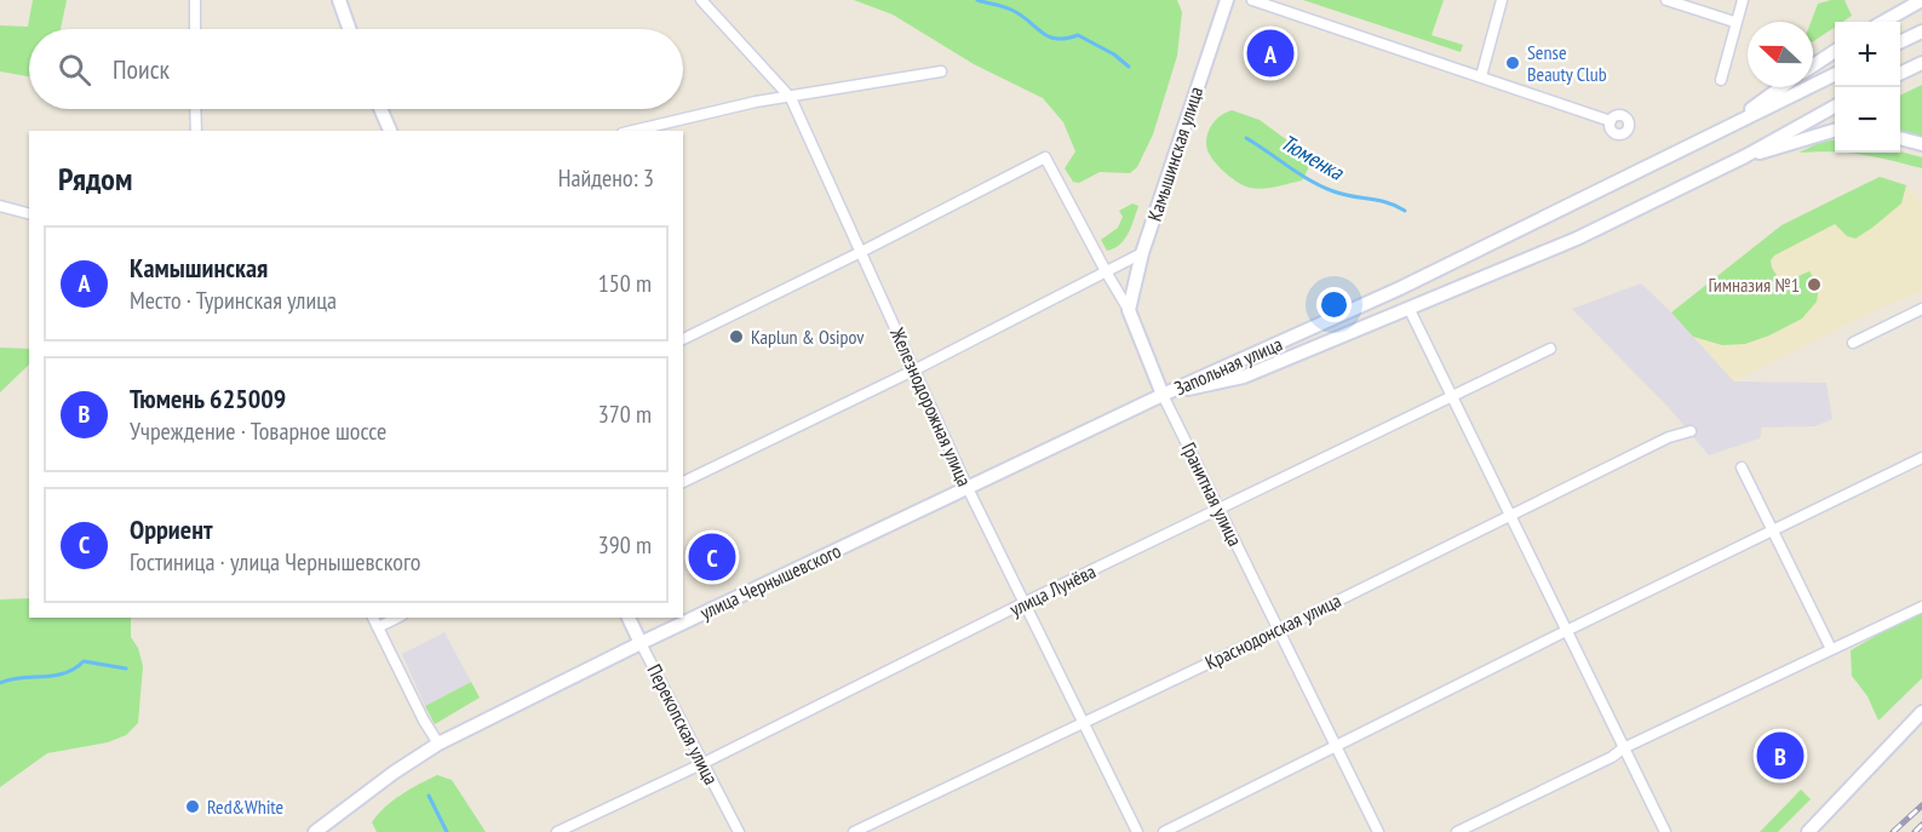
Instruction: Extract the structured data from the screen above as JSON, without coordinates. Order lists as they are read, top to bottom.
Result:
{
  "streets": {
    "street": [
      "Камышинская улица",
      "Запольная улица",
      "Железнодорожная улица",
      "Гранитная улица",
      "улица Чернышевского",
      "улица Лунёва",
      "Краснодонская улица",
      "Перекопская улица"
    ]
  },
  "crossings": [
    ["Камышинская улица", "Гранитная улица"],
    ["Запольная улица", "Гранитная улица"],
    ["Запольная улица", "улица Чернышевского"],
    ["Железнодорожная улица", "Гранитная улица"],
    ["Железнодорожная улица", "улица Чернышевского"],
    ["Железнодорожная улица", "улица Лунёва"],
    ["Железнодорожная улица", "Краснодонская улица"],
    ["Гранитная улица", "улица Чернышевского"],
    ["Гранитная улица", "улица Лунёва"],
    ["Гранитная улица", "Краснодонская улица"],
    ["улица Чернышевского", "Перекопская улица"],
    ["улица Лунёва", "Перекопская улица"]
  ],
  "water": ["Тюменка"],
  "places": [
    "Sense Beauty Club",
    "Гимназия №1",
    "Kaplun & Osipov",
    "Red&White"
  ],
  "north": "left",
  "page": {
    "map_buttons": ["+", "−"],
    "pins": ["A", "C", "B"],
    "search": "Поиск",
    "heading": ["Рядом", "Найдено: 3"],
    "list": [
      {
        "mark": "A",
        "name": "Камышинская",
        "note": "Место · Туринская улица",
        "value": "150 m"
      },
      {
        "mark": "B",
        "name": "Тюмень 625009",
        "note": "Учреждение · Товарное шоссе",
        "value": "370 m"
      },
      {
        "mark": "C",
        "name": "Орриент",
        "note": "Гостиница · улица Чернышевского",
        "value": "390 m"
      }
    ]
  }
}
